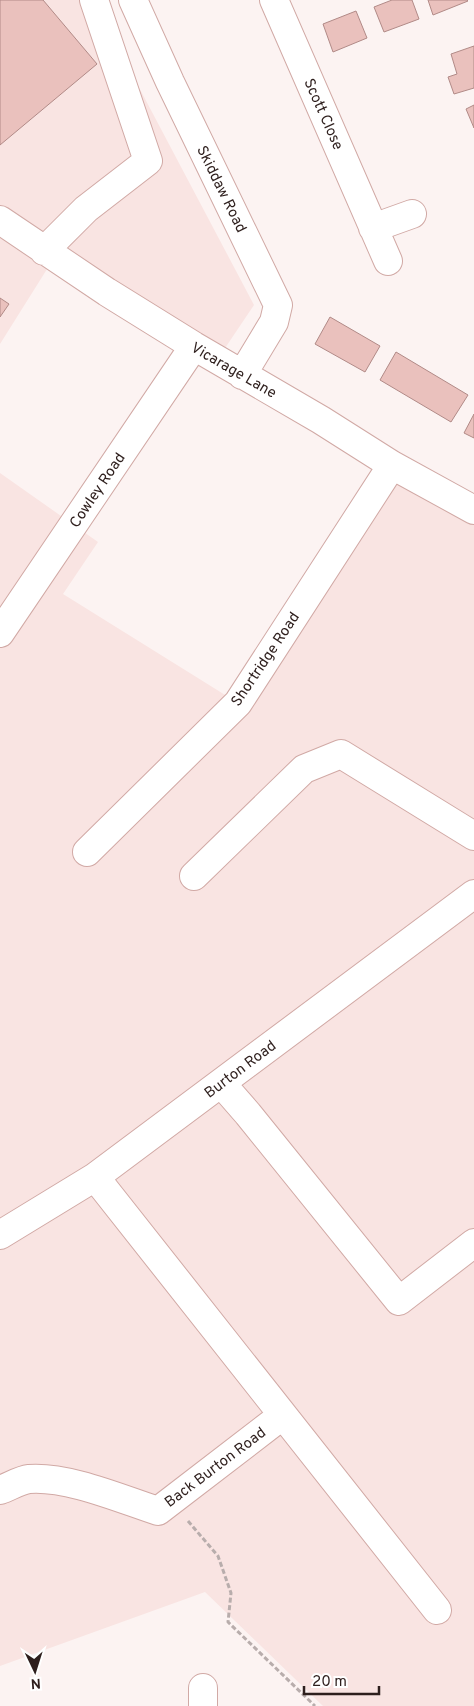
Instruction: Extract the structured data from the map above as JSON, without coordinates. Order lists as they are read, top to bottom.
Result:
{
  "streets": {
    "street": [
      "Scott Close",
      "Skiddaw Road",
      "Vicarage Lane",
      "Cowley Road",
      "Shortridge Road",
      "Burton Road",
      "Back Burton Road"
    ]
  },
  "crossings": [
    ["Skiddaw Road", "Vicarage Lane"],
    ["Vicarage Lane", "Cowley Road"],
    ["Vicarage Lane", "Shortridge Road"]
  ],
  "scale_bar": "20 m",
  "north": "bottom"
}
